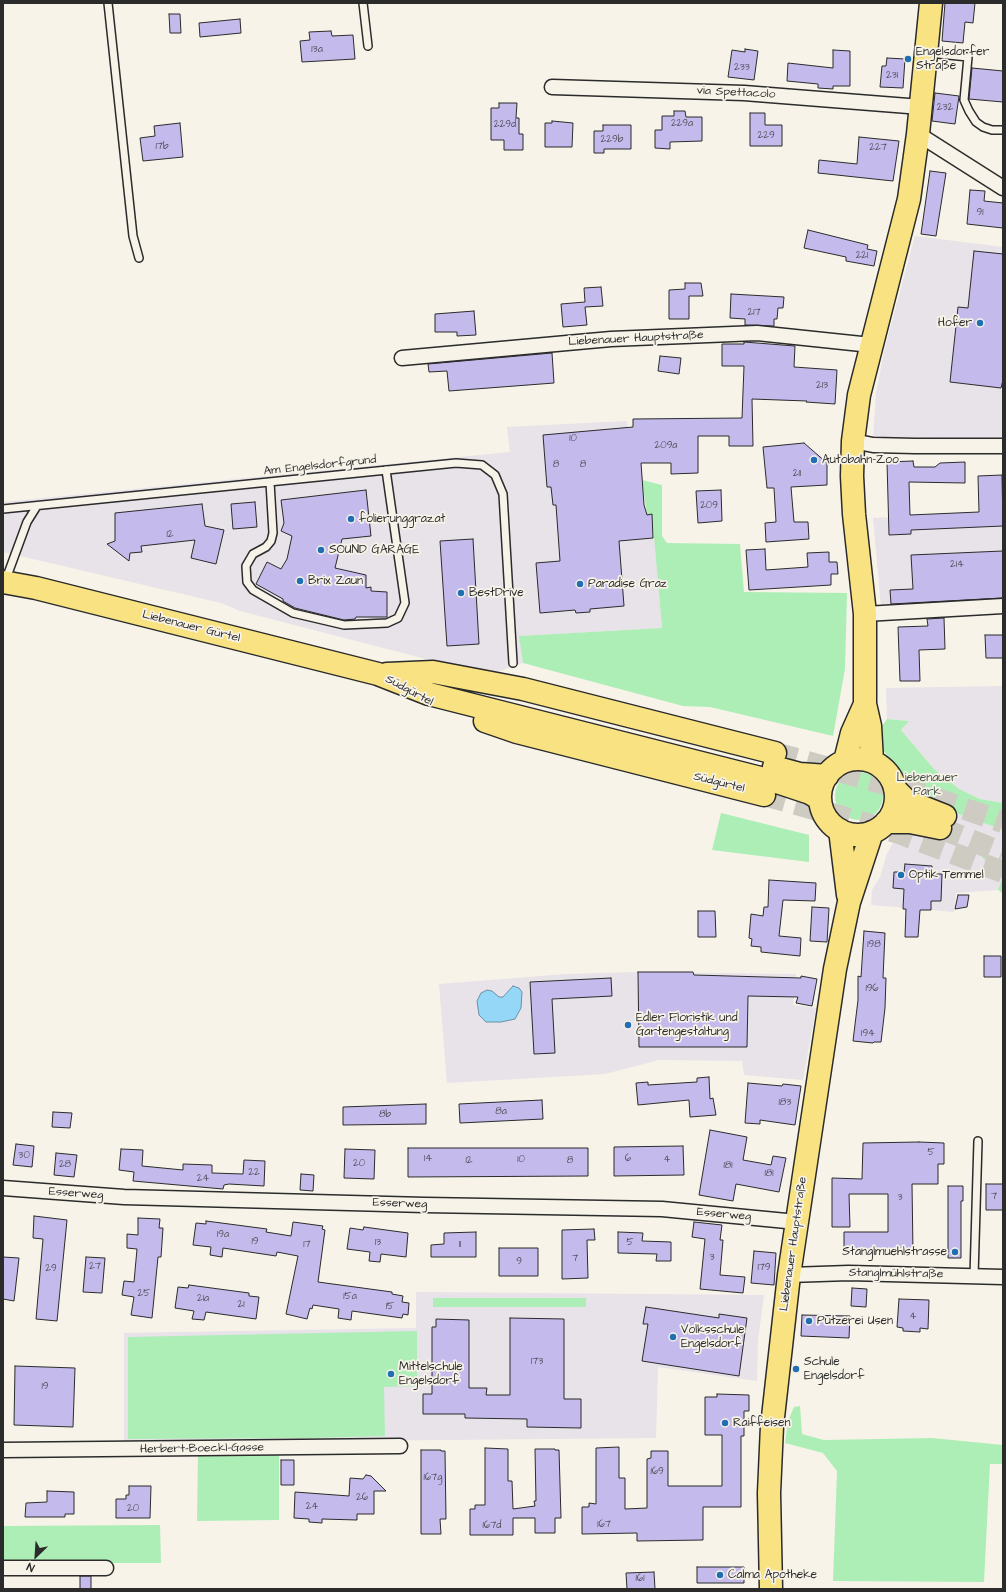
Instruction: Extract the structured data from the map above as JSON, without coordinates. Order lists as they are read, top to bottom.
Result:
{
  "streets": {
    "main road": ["Liebenauer Hauptstraße", "Liebenauer Gürtel", "Südgürtel"],
    "street": [
      "via Spettacolo",
      "Esserweg",
      "Stanglmühlstraße",
      "Herbert-Boeckl-Gasse"
    ],
    "lane": ["Am Engelsdorfgrund"]
  },
  "crossings": [
    ["Liebenauer Hauptstraße", "Esserweg"],
    ["Liebenauer Hauptstraße", "Stanglmühlstraße"],
    ["Liebenauer Gürtel", "Südgürtel"]
  ],
  "parks": ["Liebenauer Park"],
  "places": [
    "Engelsdorfer Straße",
    "Hofer",
    "Autobahn-Zoo",
    "folierunggraz.at",
    "SOUND GARAGE",
    "Brix Zaun",
    "Paradise Graz",
    "BestDrive",
    "Optik Temmel",
    "Edler Floristik und Gartengestaltung",
    "Stanglmuehlstrasse",
    "Putzerei Usen",
    "Volksschule Engelsdorf",
    "Schule Engelsdorf",
    "Mittelschule Engelsdorf",
    "Raiffeisen",
    "Calma Apotheke"
  ],
  "house_numbers": [
    "13a",
    "233",
    "231",
    "232",
    "229a",
    "229d",
    "229",
    "229b",
    "17b",
    "227",
    "91",
    "221",
    "217",
    "213",
    "10",
    "209a",
    "8",
    "8",
    "211",
    "209",
    "12",
    "214",
    "198",
    "196",
    "194",
    "183",
    "8a",
    "8b",
    "5",
    "30",
    "14",
    "6",
    "10",
    "4",
    "12",
    "8",
    "20",
    "28",
    "181",
    "22",
    "181",
    "24",
    "7",
    "3",
    "19a",
    "19",
    "13",
    "5",
    "17",
    "11",
    "3",
    "7",
    "9",
    "27",
    "179",
    "29",
    "25",
    "15a",
    "21a",
    "21",
    "15",
    "4",
    "173",
    "19",
    "169",
    "167g",
    "26",
    "24",
    "20",
    "167",
    "167d",
    "161"
  ],
  "north": "bottom left"
}
